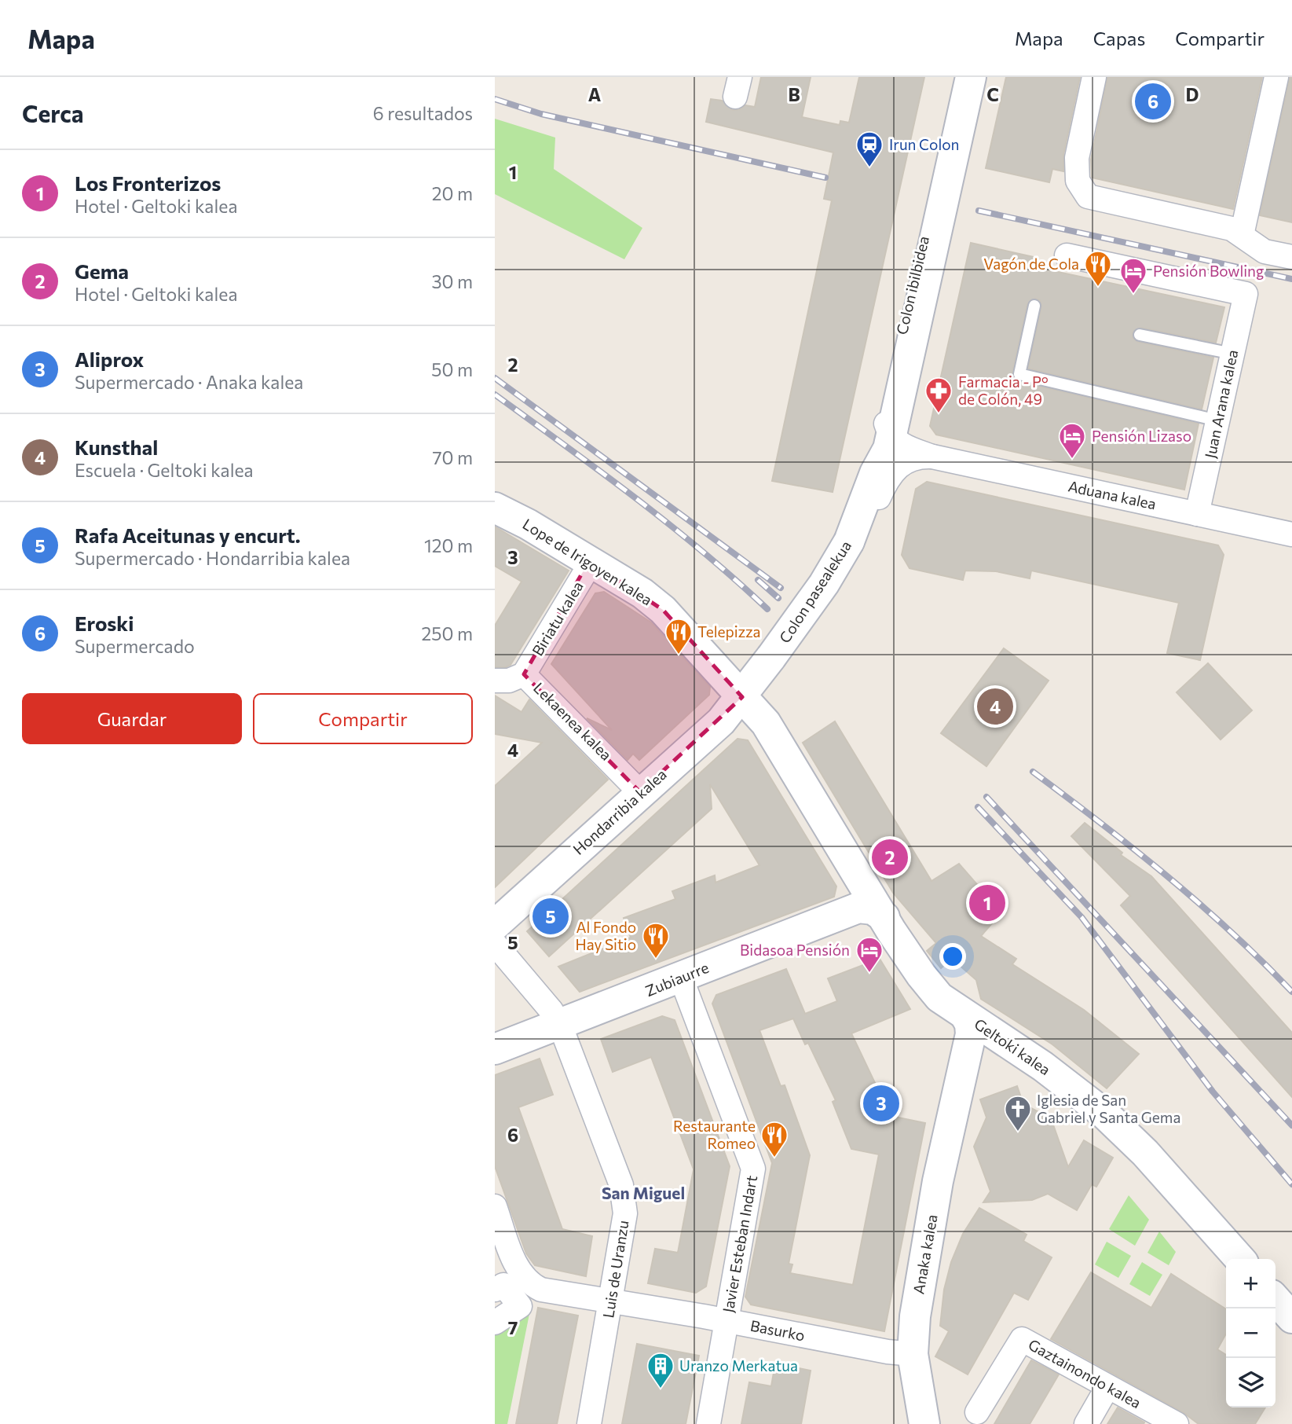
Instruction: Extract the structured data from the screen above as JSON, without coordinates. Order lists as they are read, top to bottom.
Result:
{
  "streets": {
    "main road": [
      "Colon ibilbidea",
      "Lope de Irigoyen kalea",
      "Colon pasealekua",
      "Hondarribia kalea",
      "Zubiaurre",
      "Geltoki kalea",
      "Anaka kalea"
    ],
    "street": [
      "Juan Arana kalea",
      "Aduana kalea",
      "Biriatu kalea",
      "Lekaenea kalea",
      "Javier Esteban Indart",
      "Luis de Uranzu",
      "Basurko",
      "Gaztainondo kalea"
    ]
  },
  "crossings": [
    ["Colon ibilbidea", "Aduana kalea"],
    ["Colon ibilbidea", "Colon pasealekua"],
    ["Juan Arana kalea", "Aduana kalea"],
    ["Aduana kalea", "Colon pasealekua"],
    ["Lope de Irigoyen kalea", "Colon pasealekua"],
    ["Lope de Irigoyen kalea", "Biriatu kalea"],
    ["Lope de Irigoyen kalea", "Hondarribia kalea"],
    ["Lope de Irigoyen kalea", "Geltoki kalea"],
    ["Colon pasealekua", "Hondarribia kalea"],
    ["Colon pasealekua", "Geltoki kalea"],
    ["Biriatu kalea", "Lekaenea kalea"],
    ["Lekaenea kalea", "Hondarribia kalea"],
    ["Hondarribia kalea", "Geltoki kalea"],
    ["Zubiaurre", "Geltoki kalea"],
    ["Zubiaurre", "Javier Esteban Indart"],
    ["Zubiaurre", "Luis de Uranzu"],
    ["Geltoki kalea", "Anaka kalea"],
    ["Javier Esteban Indart", "Basurko"],
    ["Anaka kalea", "Basurko"],
    ["Luis de Uranzu", "Basurko"]
  ],
  "districts": ["San Miguel"],
  "places": {
    "station": ["Irun Colon"],
    "restaurant": [
      "Vagón de Cola",
      "Telepizza",
      "Al Fondo Hay Sitio",
      "Restaurante Romeo"
    ],
    "hotel": ["Pensión Bowling", "Pensión Lizaso", "Bidasoa Pensión"],
    "pharmacy": ["Farmacia - Pº de Colón, 49"],
    "church": ["Iglesia de San Gabriel y Santa Gema"],
    "building": ["Uranzo Merkatua"]
  },
  "page": {
    "header": "Mapa",
    "nav": ["Mapa", "Capas", "Compartir"],
    "heading": ["Cerca", "6 resultados"],
    "pins": [
      "6",
      "4",
      "2",
      "1",
      "5",
      "3"
    ],
    "list": [
      {
        "mark": "1",
        "name": "Los Fronterizos",
        "note": "Hotel · Geltoki kalea",
        "value": "20 m"
      },
      {
        "mark": "2",
        "name": "Gema",
        "note": "Hotel · Geltoki kalea",
        "value": "30 m"
      },
      {
        "mark": "3",
        "name": "Aliprox",
        "note": "Supermercado · Anaka kalea",
        "value": "50 m"
      },
      {
        "mark": "4",
        "name": "Kunsthal",
        "note": "Escuela · Geltoki kalea",
        "value": "70 m"
      },
      {
        "mark": "5",
        "name": "Rafa Aceitunas y encurt.",
        "note": "Supermercado · Hondarribia kalea",
        "value": "120 m"
      },
      {
        "mark": "6",
        "name": "Eroski",
        "note": "Supermercado",
        "value": "250 m"
      }
    ],
    "buttons": ["Guardar", "Compartir"],
    "map_buttons": ["+", "−"]
  },
  "grid": {
    "columns": [
      "A",
      "B",
      "C",
      "D"
    ],
    "rows": [
      "1",
      "2",
      "3",
      "4",
      "5",
      "6",
      "7"
    ]
  }
}
